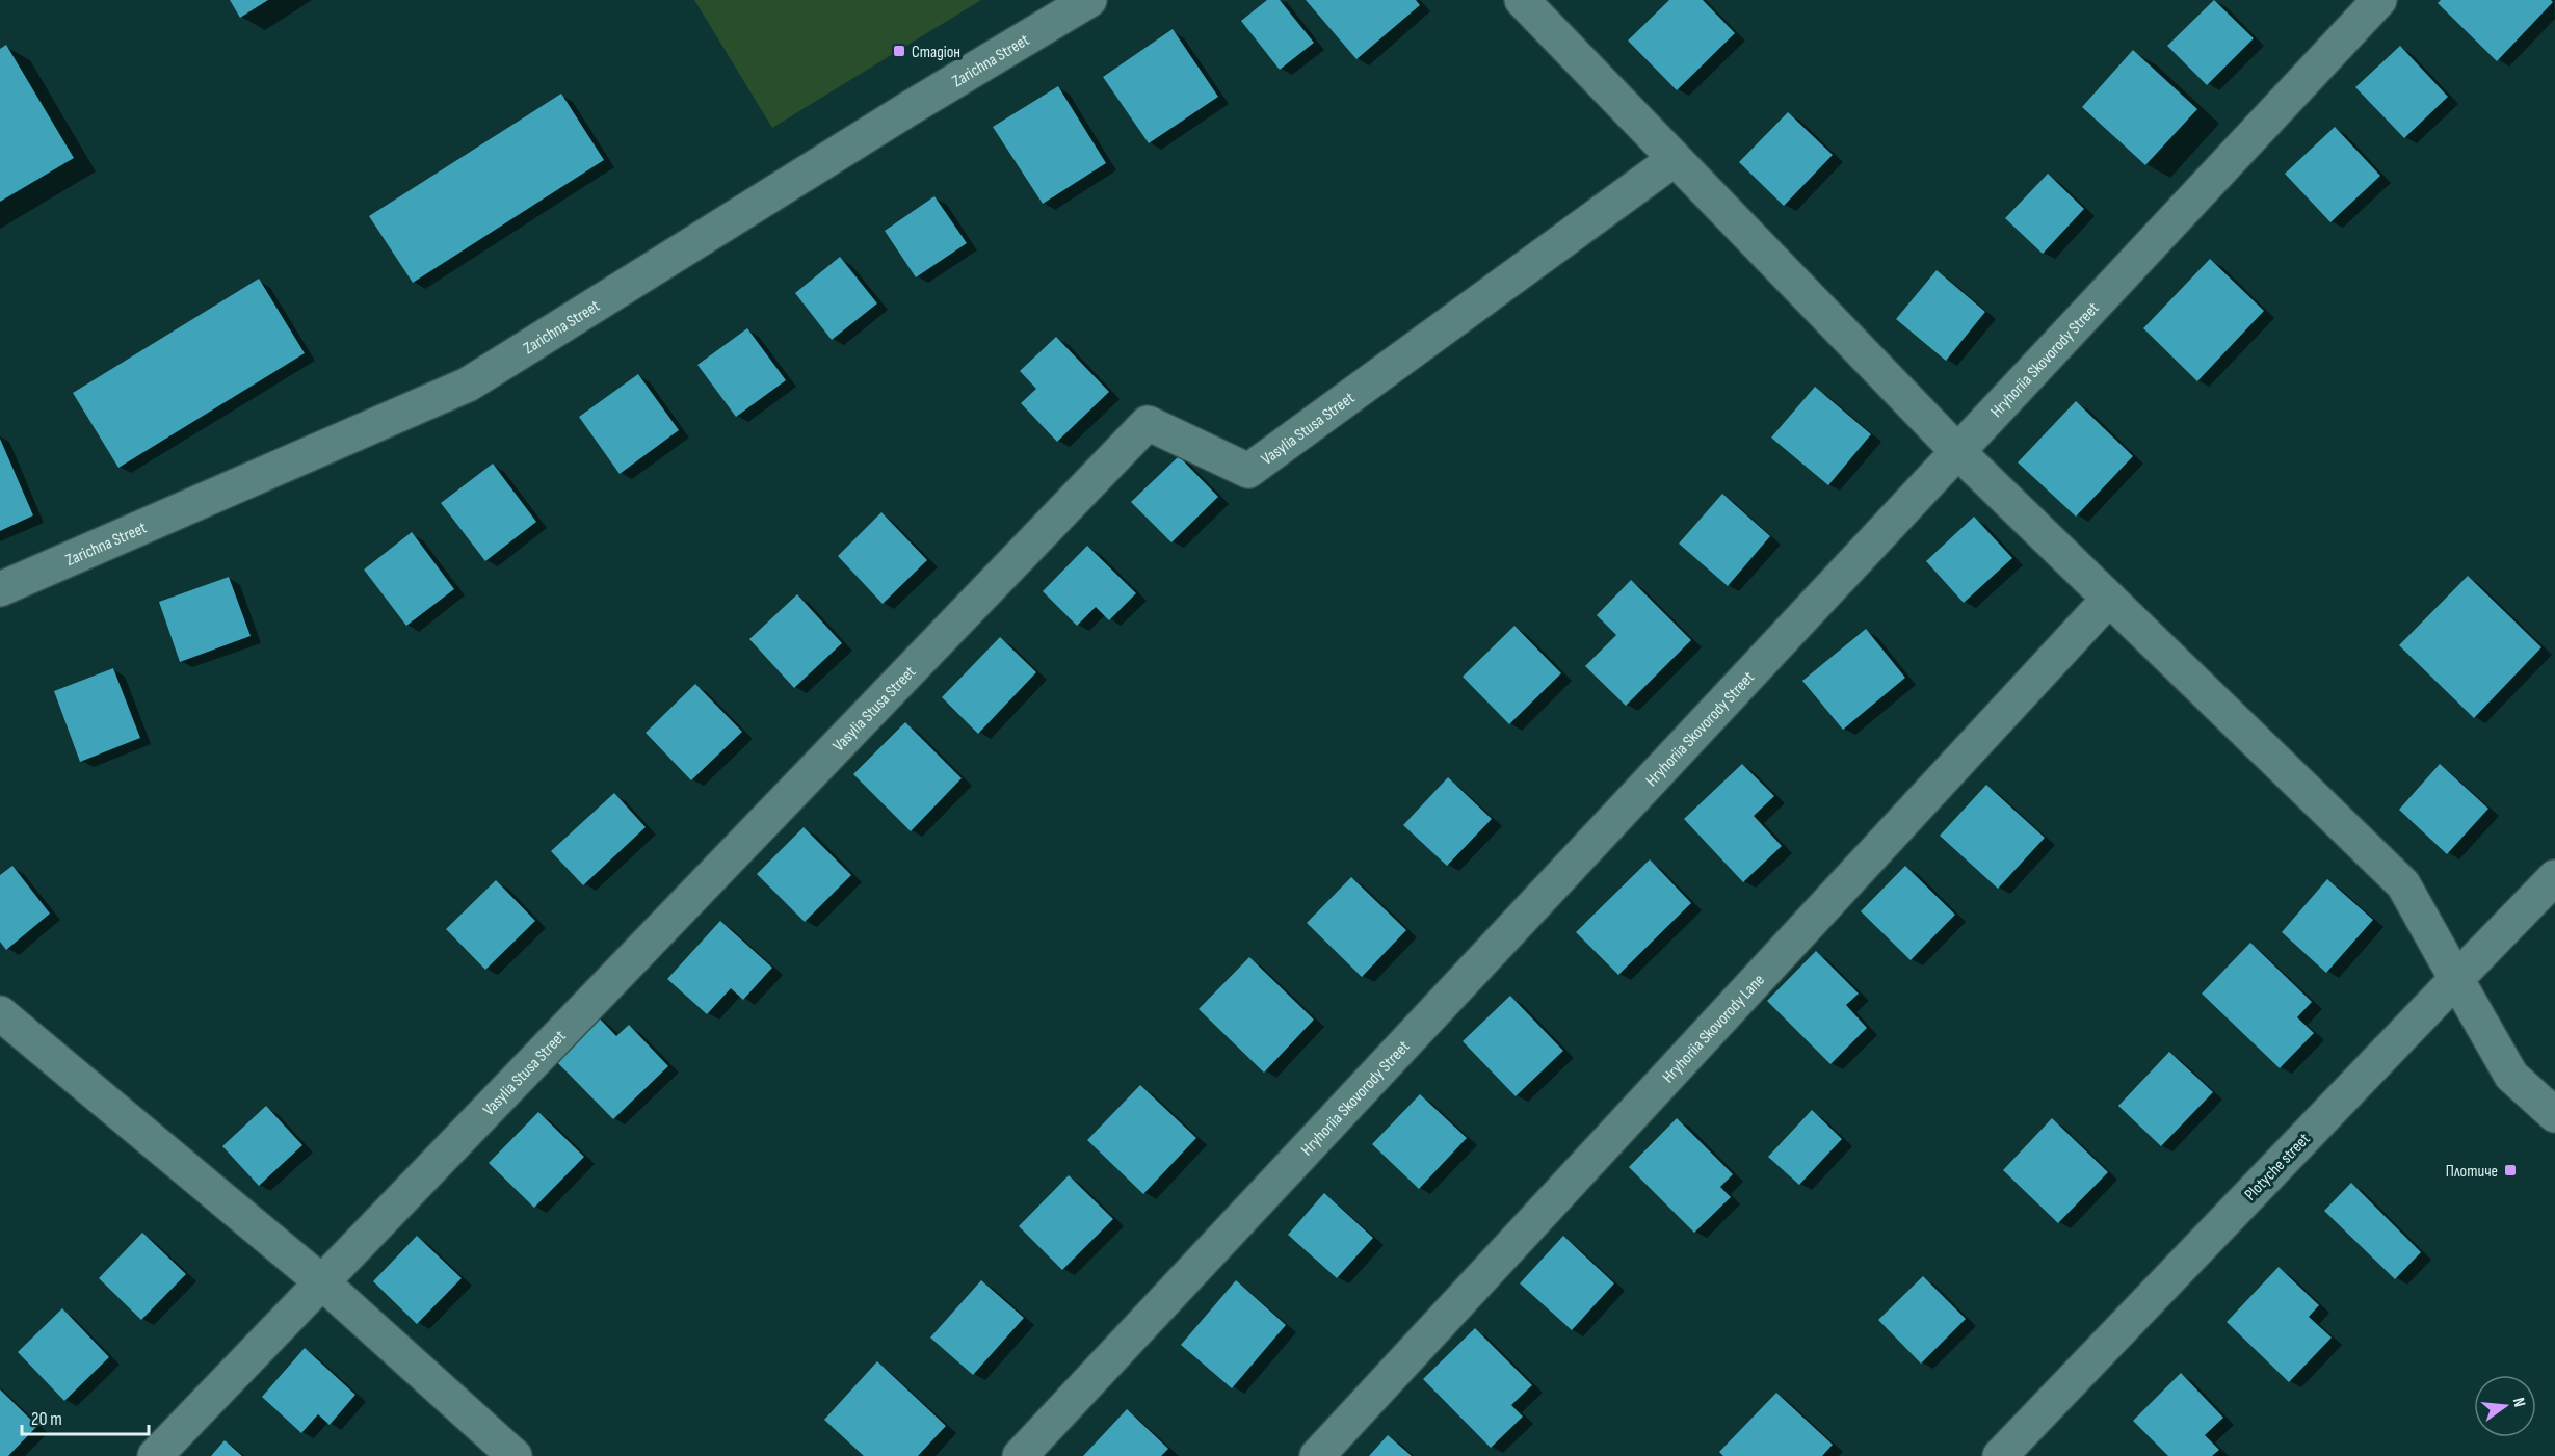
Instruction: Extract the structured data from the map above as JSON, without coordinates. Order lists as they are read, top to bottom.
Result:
{
  "streets": {
    "street": [
      "Zarichna Street",
      "Hryhoriia Skovorody Street",
      "Vasylia Stusa Street",
      "Hryhoriia Skovorody Lane",
      "Plotyche street"
    ]
  },
  "places": {
    "transit": ["Стадіон", "Плотиче"]
  },
  "scale_bar": "20 m",
  "north": "right"
}
